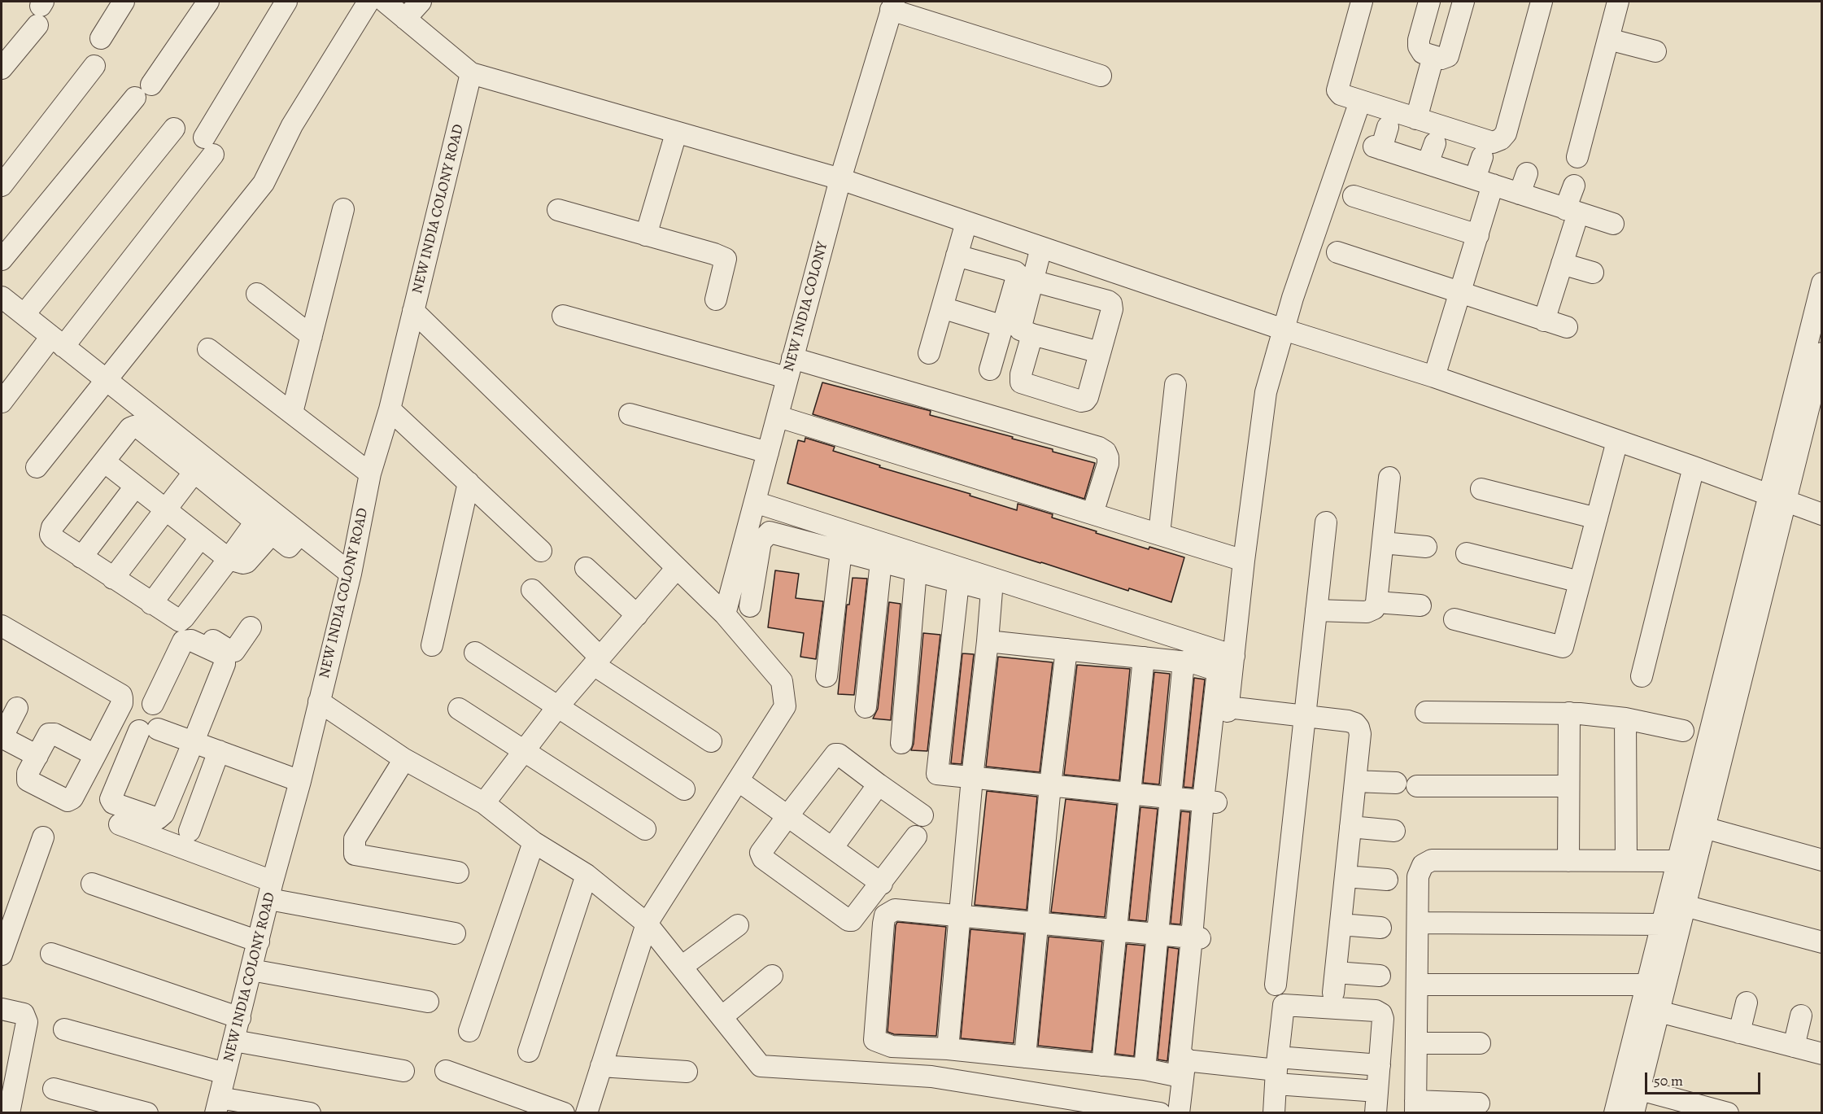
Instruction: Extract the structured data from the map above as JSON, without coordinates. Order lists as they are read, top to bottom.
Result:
{
  "streets": {
    "street": ["NEW INDIA COLONY ROAD", "NEW INDIA COLONY"]
  },
  "scale_bar": "50 m"
}
